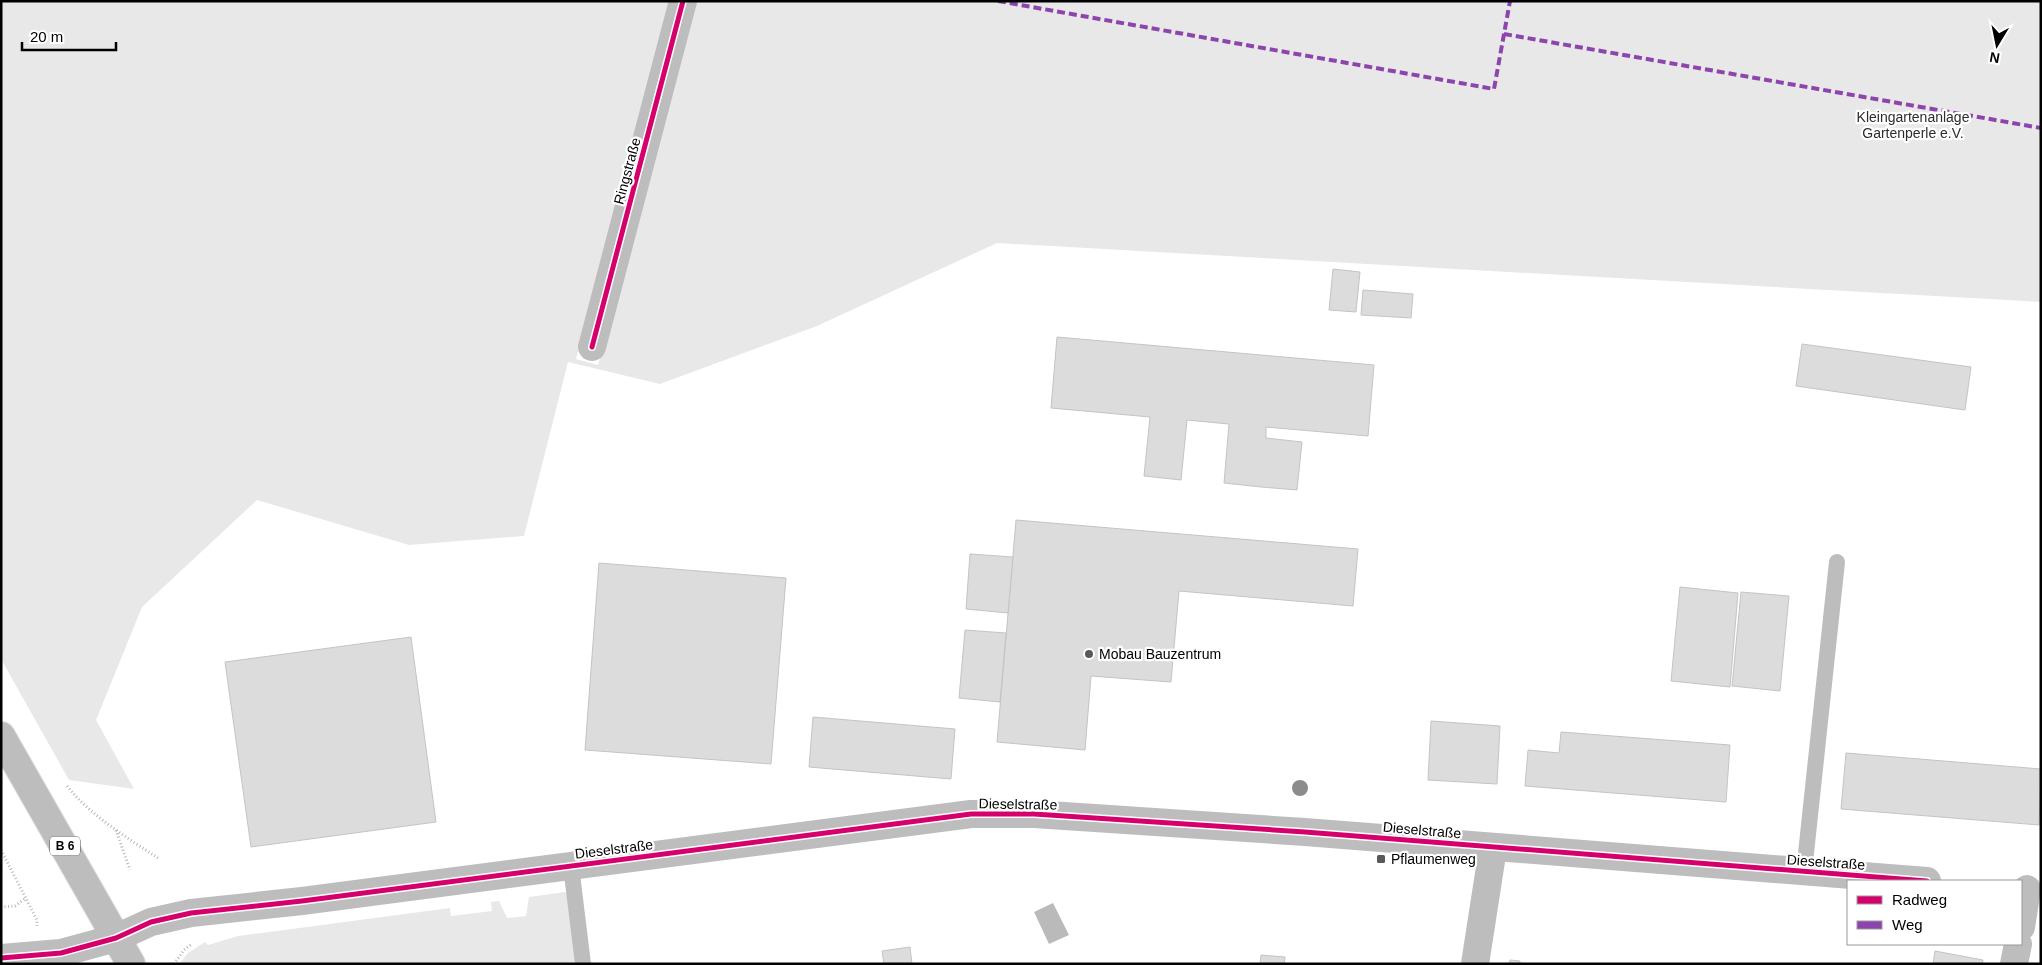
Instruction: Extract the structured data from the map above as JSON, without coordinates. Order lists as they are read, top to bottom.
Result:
{
  "streets": {
    "street": ["Ringstraße", "Dieselstraße", "B 6"]
  },
  "crossings": [
    ["Dieselstraße", "B 6"]
  ],
  "parks": ["Kleingartenanlage Gartenperle e.V."],
  "places": {
    "other": ["Mobau Bauzentrum"],
    "transit": ["Pflaumenweg"]
  },
  "legend": ["Radweg", "Weg"],
  "scale_bar": "20 m",
  "north": "bottom"
}
